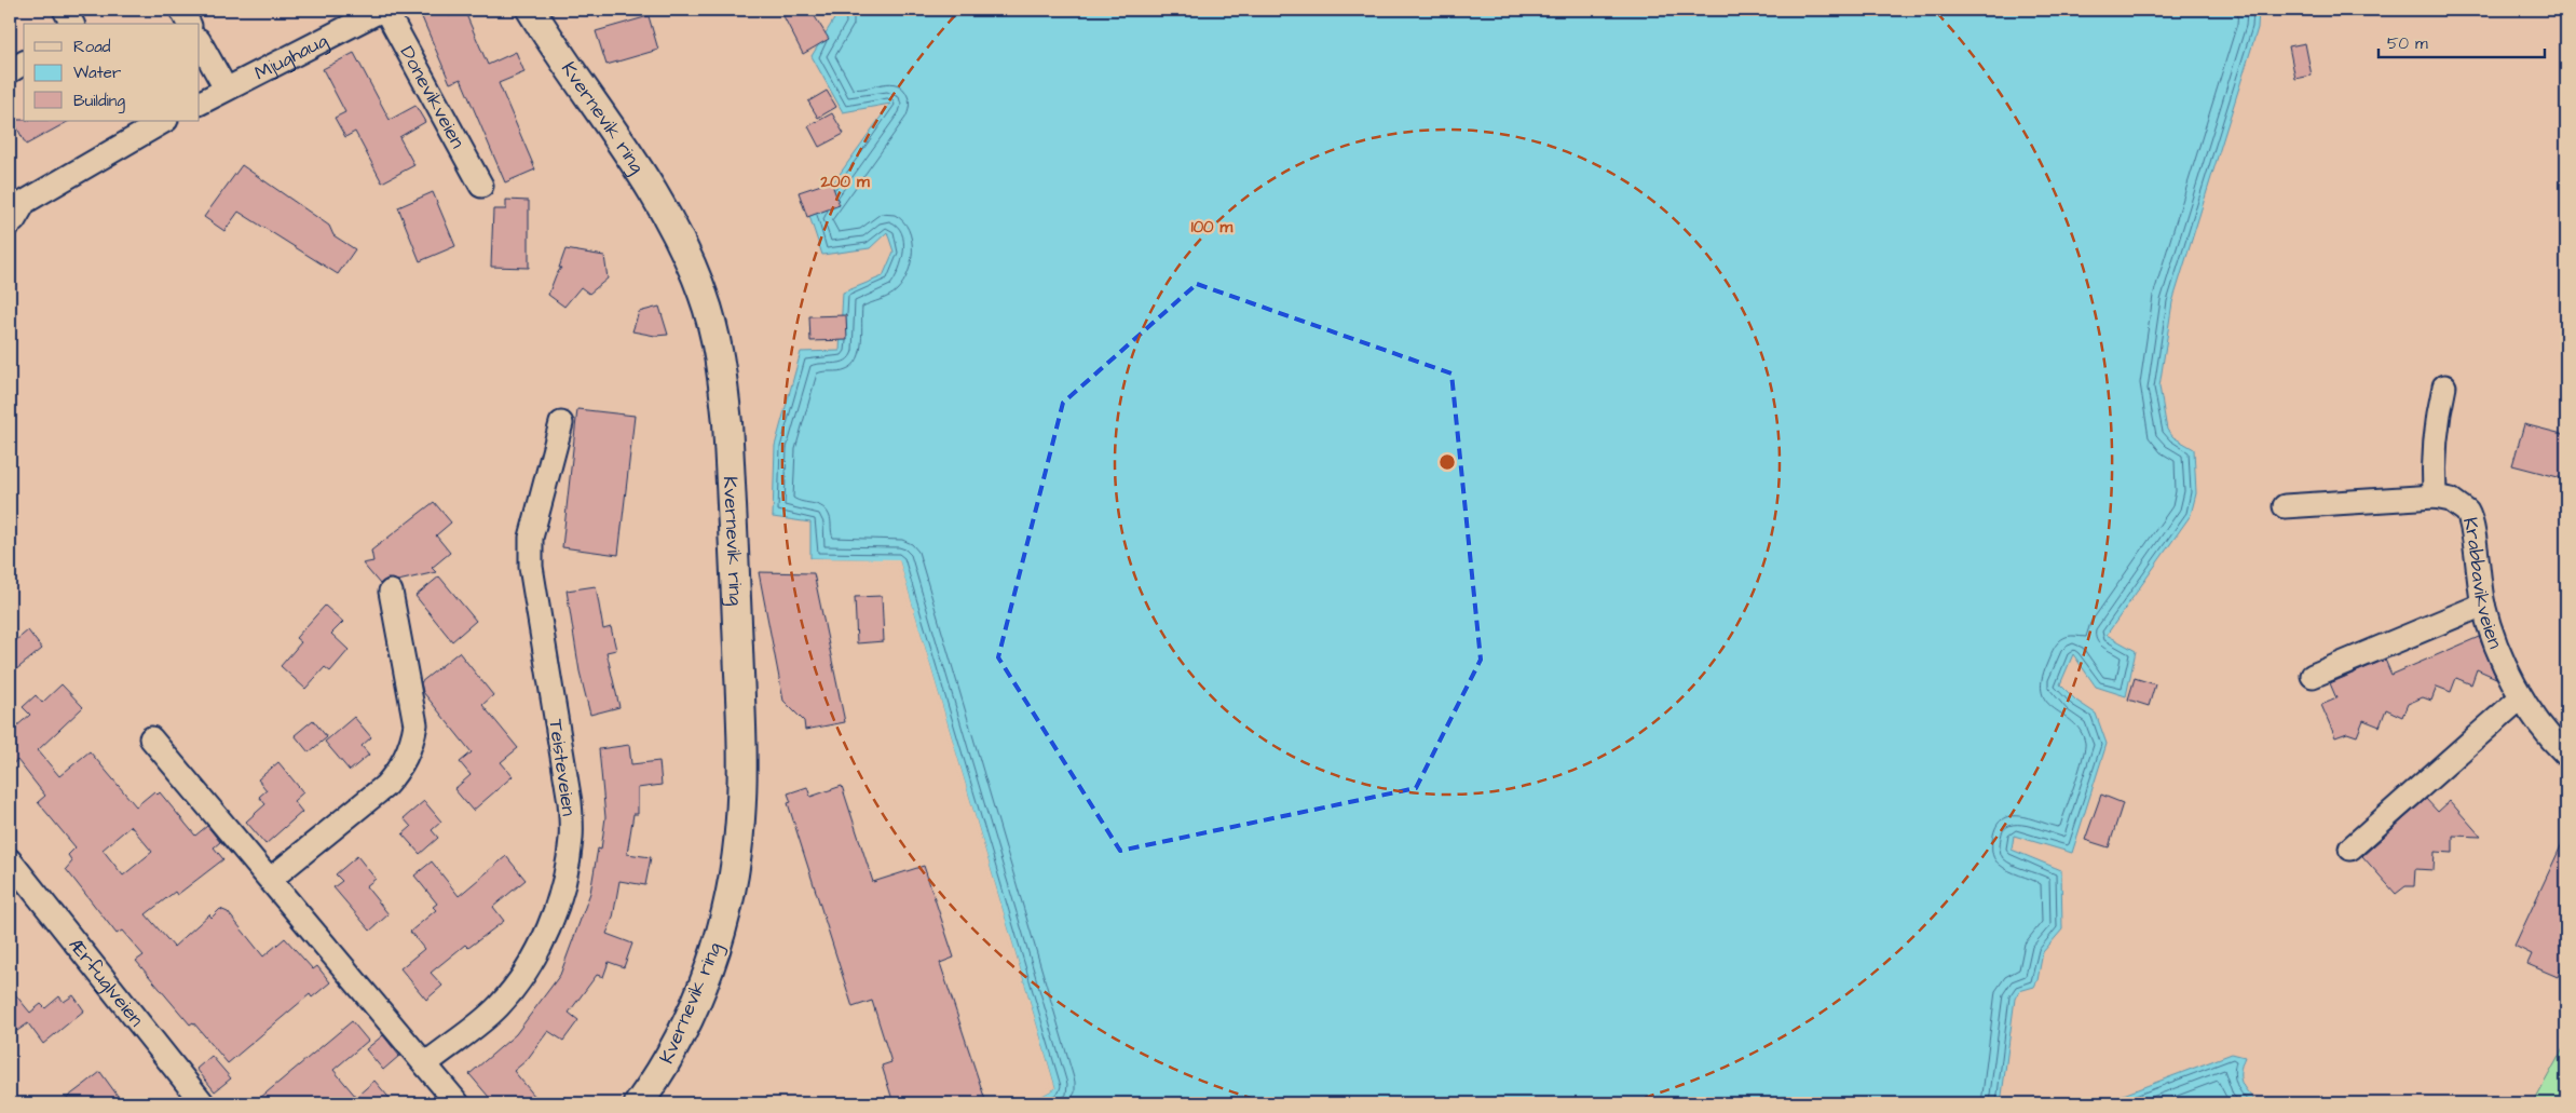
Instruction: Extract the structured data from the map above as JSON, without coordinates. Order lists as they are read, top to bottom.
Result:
{
  "streets": {
    "main road": ["Kvernevik ring"],
    "street": [
      "Mjughaug",
      "Donevikveien",
      "Krabbavikveien",
      "Teisteveien",
      "Ærfuglveien"
    ]
  },
  "crossings": [
    ["Mjughaug", "Donevikveien"]
  ],
  "legend": ["Road", "Water", "Building"],
  "scale_bar": "50 m",
  "rings": ["200 m", "100 m"]
}
